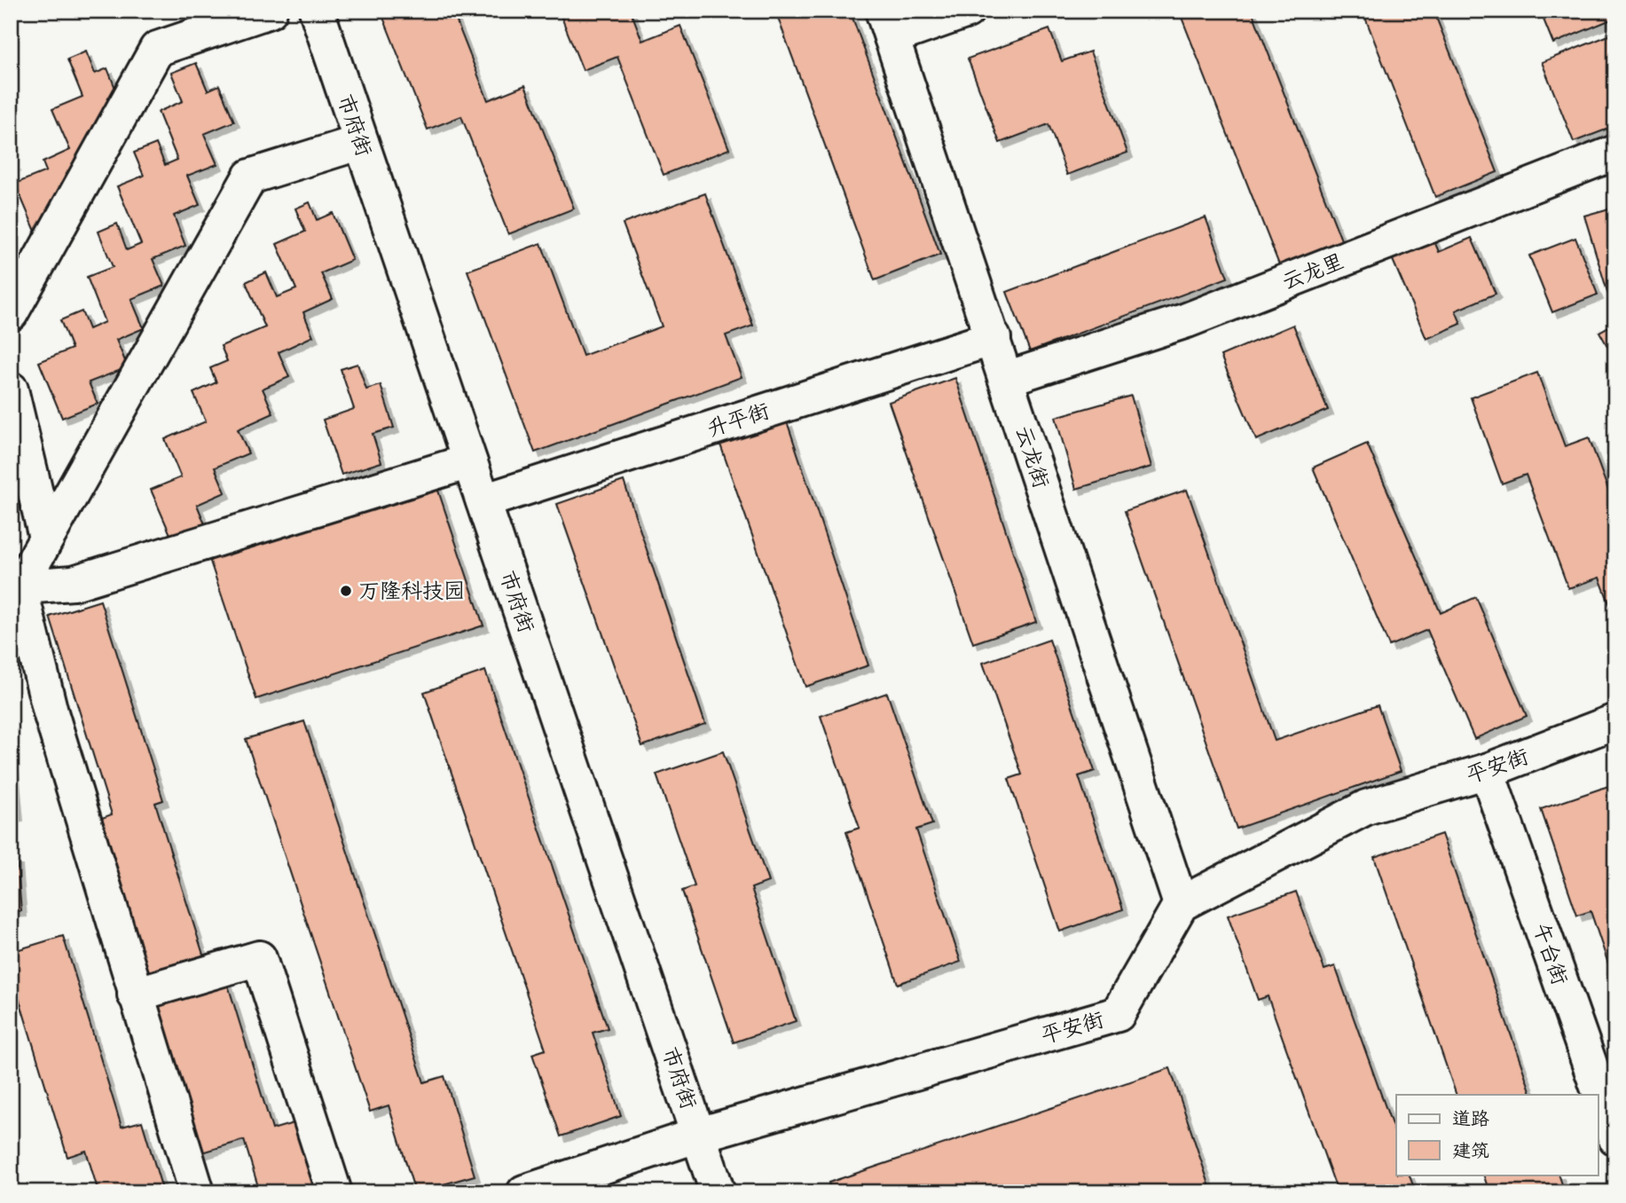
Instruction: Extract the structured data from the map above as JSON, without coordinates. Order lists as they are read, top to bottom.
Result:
{
  "streets": {
    "street": [
      "市府街",
      "云龙里",
      "升平街",
      "云龙街",
      "平安街",
      "午台街"
    ]
  },
  "crossings": [
    ["市府街", "升平街"],
    ["市府街", "平安街"],
    ["云龙里", "云龙街"],
    ["升平街", "云龙街"],
    ["云龙街", "平安街"],
    ["平安街", "午台街"]
  ],
  "places": ["万隆科技园"],
  "legend": ["道路", "建筑"]
}
